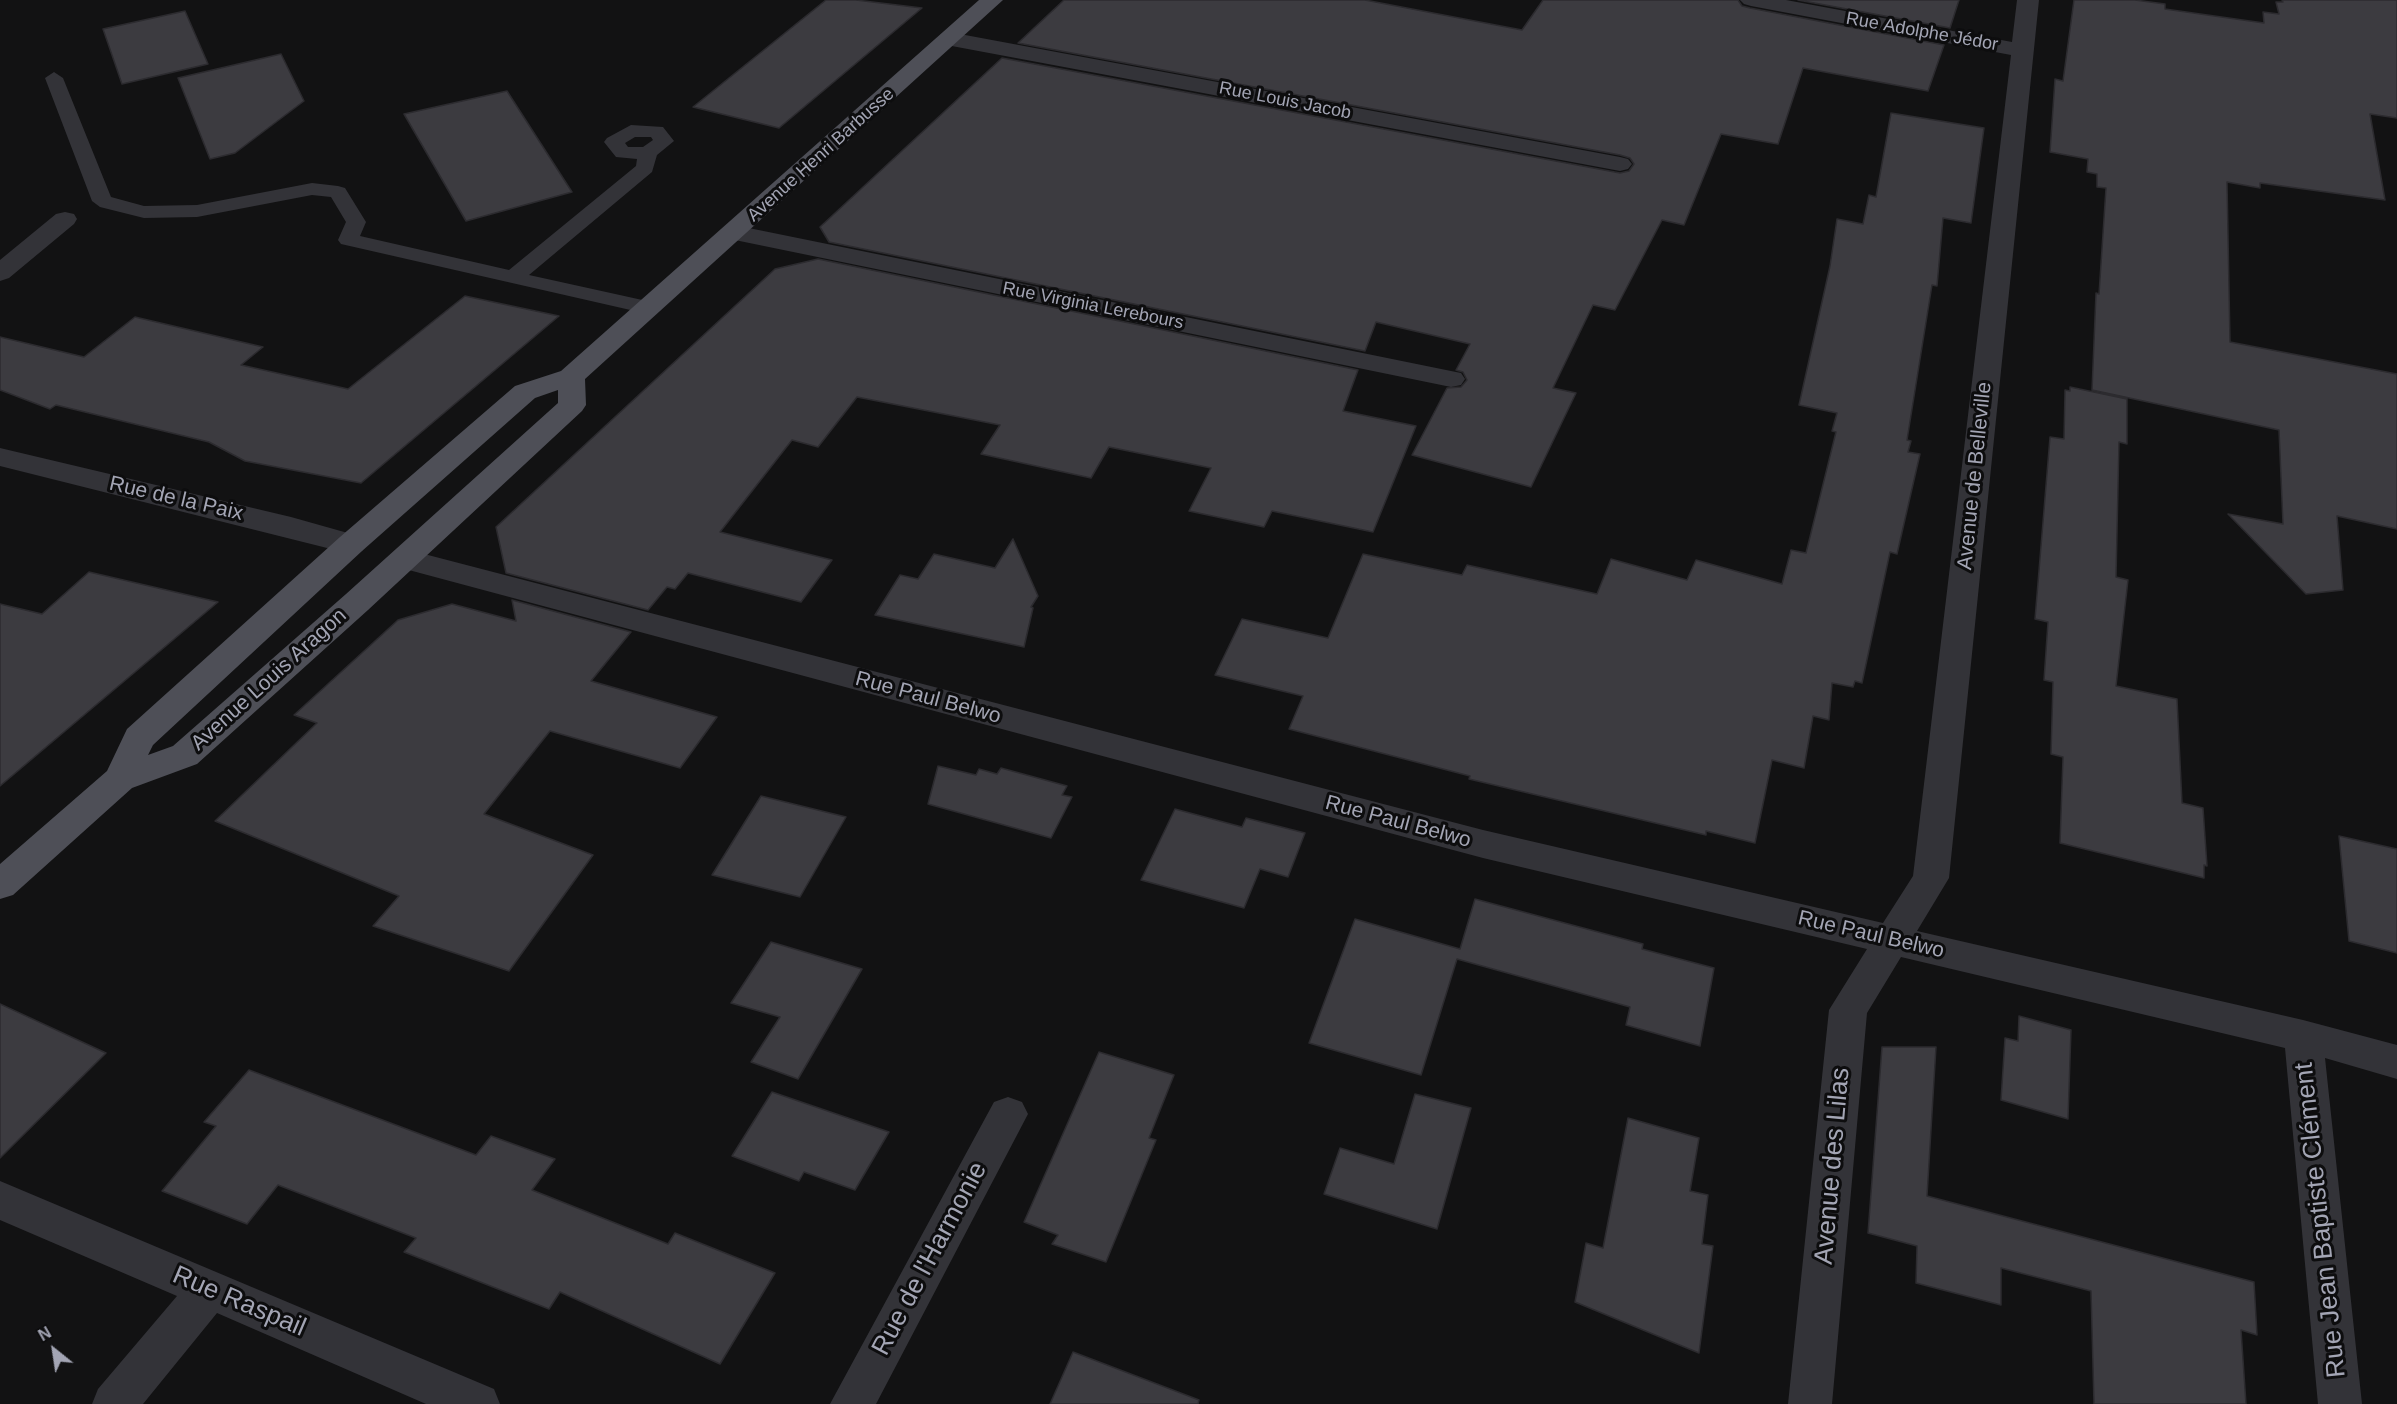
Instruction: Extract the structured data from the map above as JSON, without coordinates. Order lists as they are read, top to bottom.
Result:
{
  "streets": {
    "main road": ["Avenue Henri Barbusse", "Avenue Louis Aragon"],
    "street": [
      "Rue Adolphe Jédor",
      "Rue Louis Jacob",
      "Rue Virginia Lerebours",
      "Avenue de Belleville",
      "Rue de la Paix",
      "Rue Paul Belwo",
      "Avenue des Lilas",
      "Rue Jean Baptiste Clément",
      "Rue de l'Harmonie",
      "Rue Raspail"
    ]
  },
  "crossings": [
    ["Rue Adolphe Jédor", "Avenue de Belleville"],
    ["Rue Louis Jacob", "Avenue Henri Barbusse"],
    ["Avenue Henri Barbusse", "Rue Virginia Lerebours"],
    ["Avenue Henri Barbusse", "Avenue Louis Aragon"],
    ["Avenue de Belleville", "Rue Paul Belwo"],
    ["Avenue de Belleville", "Avenue des Lilas"],
    ["Rue de la Paix", "Avenue Louis Aragon"],
    ["Avenue Louis Aragon", "Rue Paul Belwo"],
    ["Rue Paul Belwo", "Avenue des Lilas"],
    ["Rue Paul Belwo", "Rue Jean Baptiste Clément"]
  ],
  "north": "top left"
}
